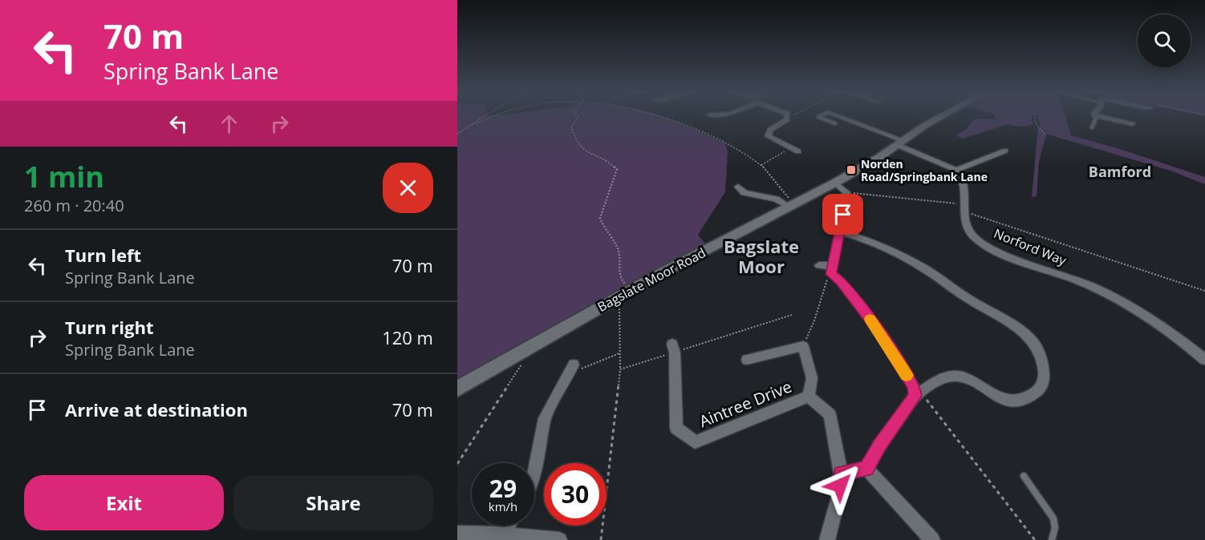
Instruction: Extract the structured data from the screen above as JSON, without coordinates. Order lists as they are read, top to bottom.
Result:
{
  "streets": {
    "street": ["Norford Way", "Bagslate Moor Road", "Aintree Drive"]
  },
  "districts": ["Bamford", "Bagslate Moor"],
  "places": {
    "transit": ["Norden Road/Springbank Lane"]
  },
  "page": {
    "turn": ["70 m", "Spring Bank Lane"],
    "heading": ["1 min", "260 m · 20:40"],
    "list": [
      {
        "name": "Turn left",
        "note": "Spring Bank Lane",
        "value": "70 m"
      },
      {
        "name": "Turn right",
        "note": "Spring Bank Lane",
        "value": "120 m"
      },
      {
        "name": "Arrive at destination",
        "value": "70 m"
      }
    ],
    "speed": "29 km/h",
    "limit": "30",
    "buttons": ["Exit", "Share"]
  }
}
